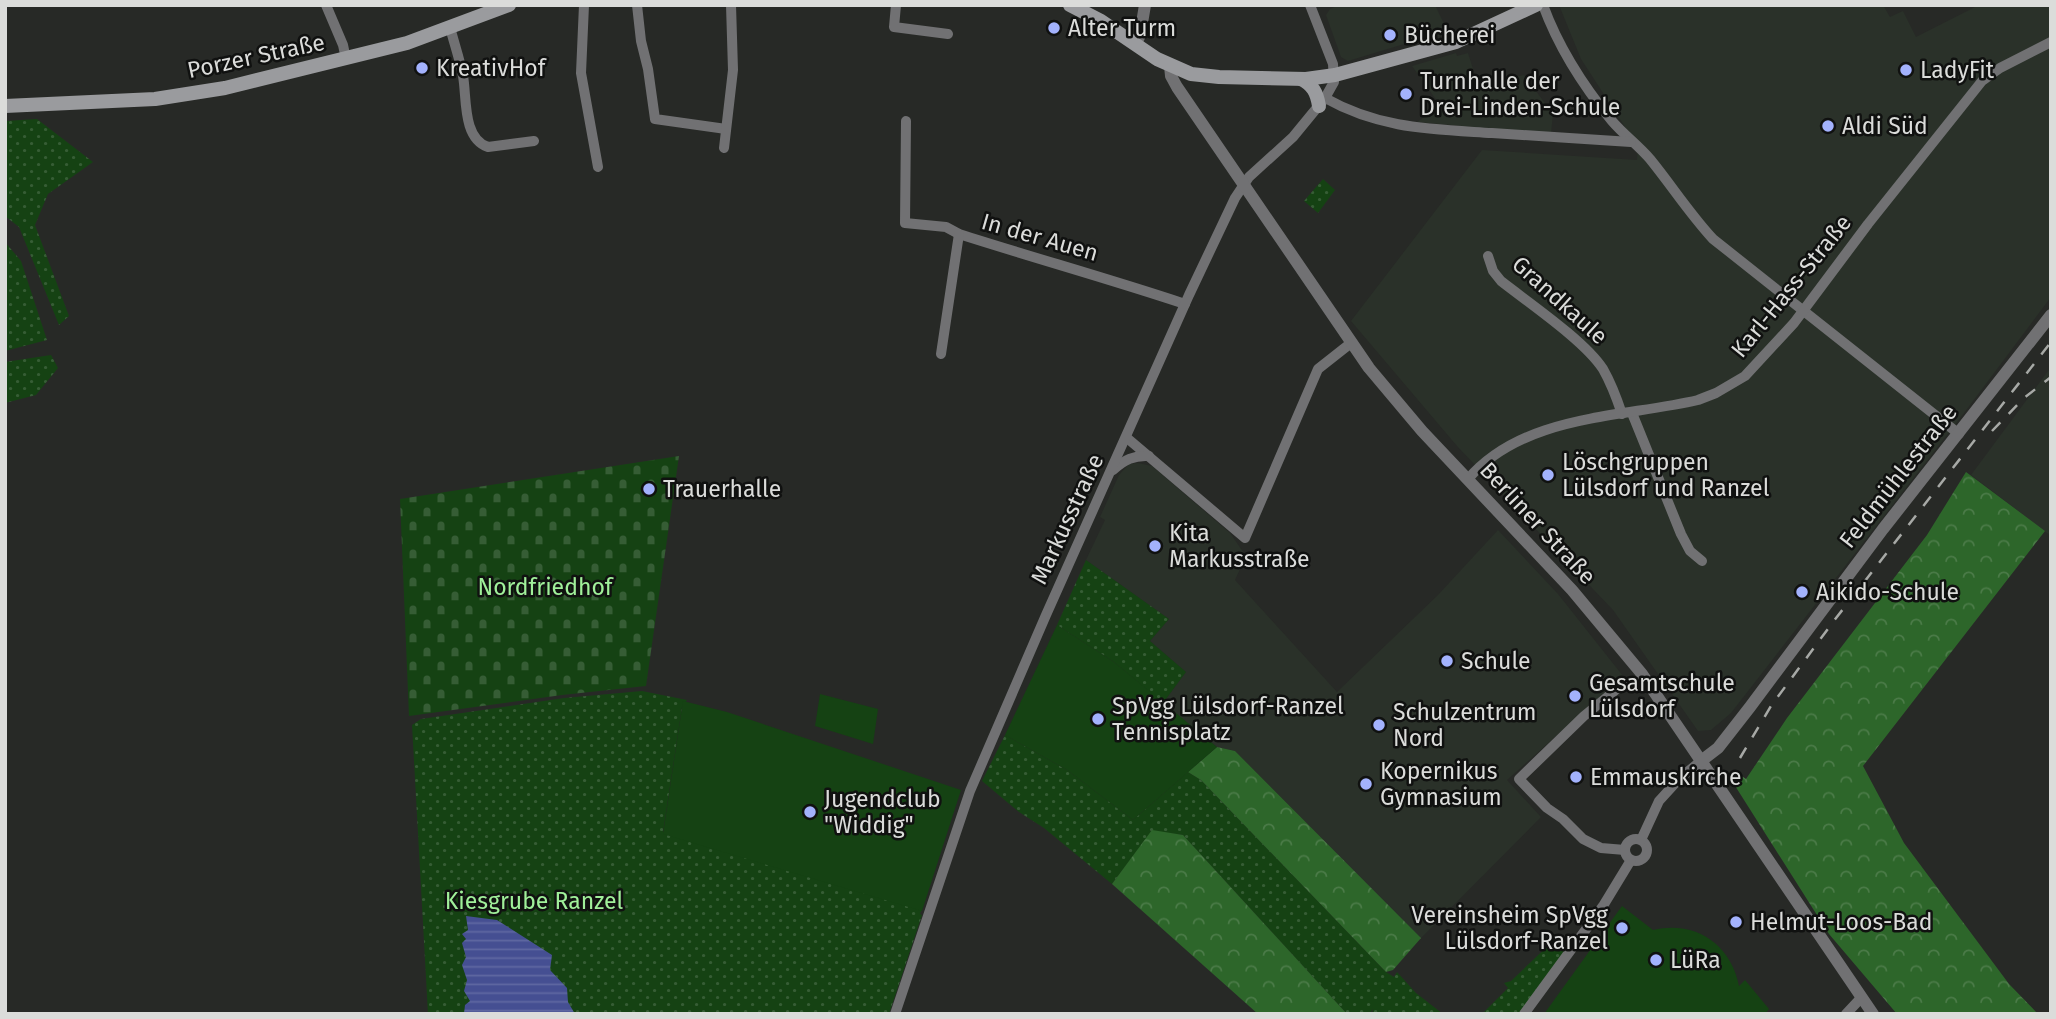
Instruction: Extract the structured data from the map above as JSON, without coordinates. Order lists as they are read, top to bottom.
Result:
{
  "streets": {
    "main road": ["Porzer Straße"],
    "street": [
      "In der Auen",
      "Karl-Hass-Straße",
      "Grandkaule",
      "Feldmühlestraße",
      "Markusstraße",
      "Berliner Straße"
    ]
  },
  "crossings": [
    ["In der Auen", "Markusstraße"],
    ["Karl-Hass-Straße", "Grandkaule"],
    ["Karl-Hass-Straße", "Berliner Straße"],
    ["Feldmühlestraße", "Berliner Straße"],
    ["Markusstraße", "Berliner Straße"]
  ],
  "parks": ["Nordfriedhof", "Kiesgrube Ranzel"],
  "places": [
    "Alter Turm",
    "Bücherei",
    "KreativHof",
    "LadyFit",
    "Turnhalle der Drei-Linden-Schule",
    "Aldi Süd",
    "Löschgruppen Lülsdorf und Ranzel",
    "Trauerhalle",
    "Kita Markusstraße",
    "Aikido-Schule",
    "Schule",
    "Gesamtschule Lülsdorf",
    "SpVgg Lülsdorf-Ranzel Tennisplatz",
    "Schulzentrum Nord",
    "Emmauskirche",
    "Kopernikus Gymnasium",
    "Jugendclub \"Widdig\"",
    "Helmut-Loos-Bad",
    "Vereinsheim SpVgg Lülsdorf-Ranzel",
    "LüRa"
  ]
}
